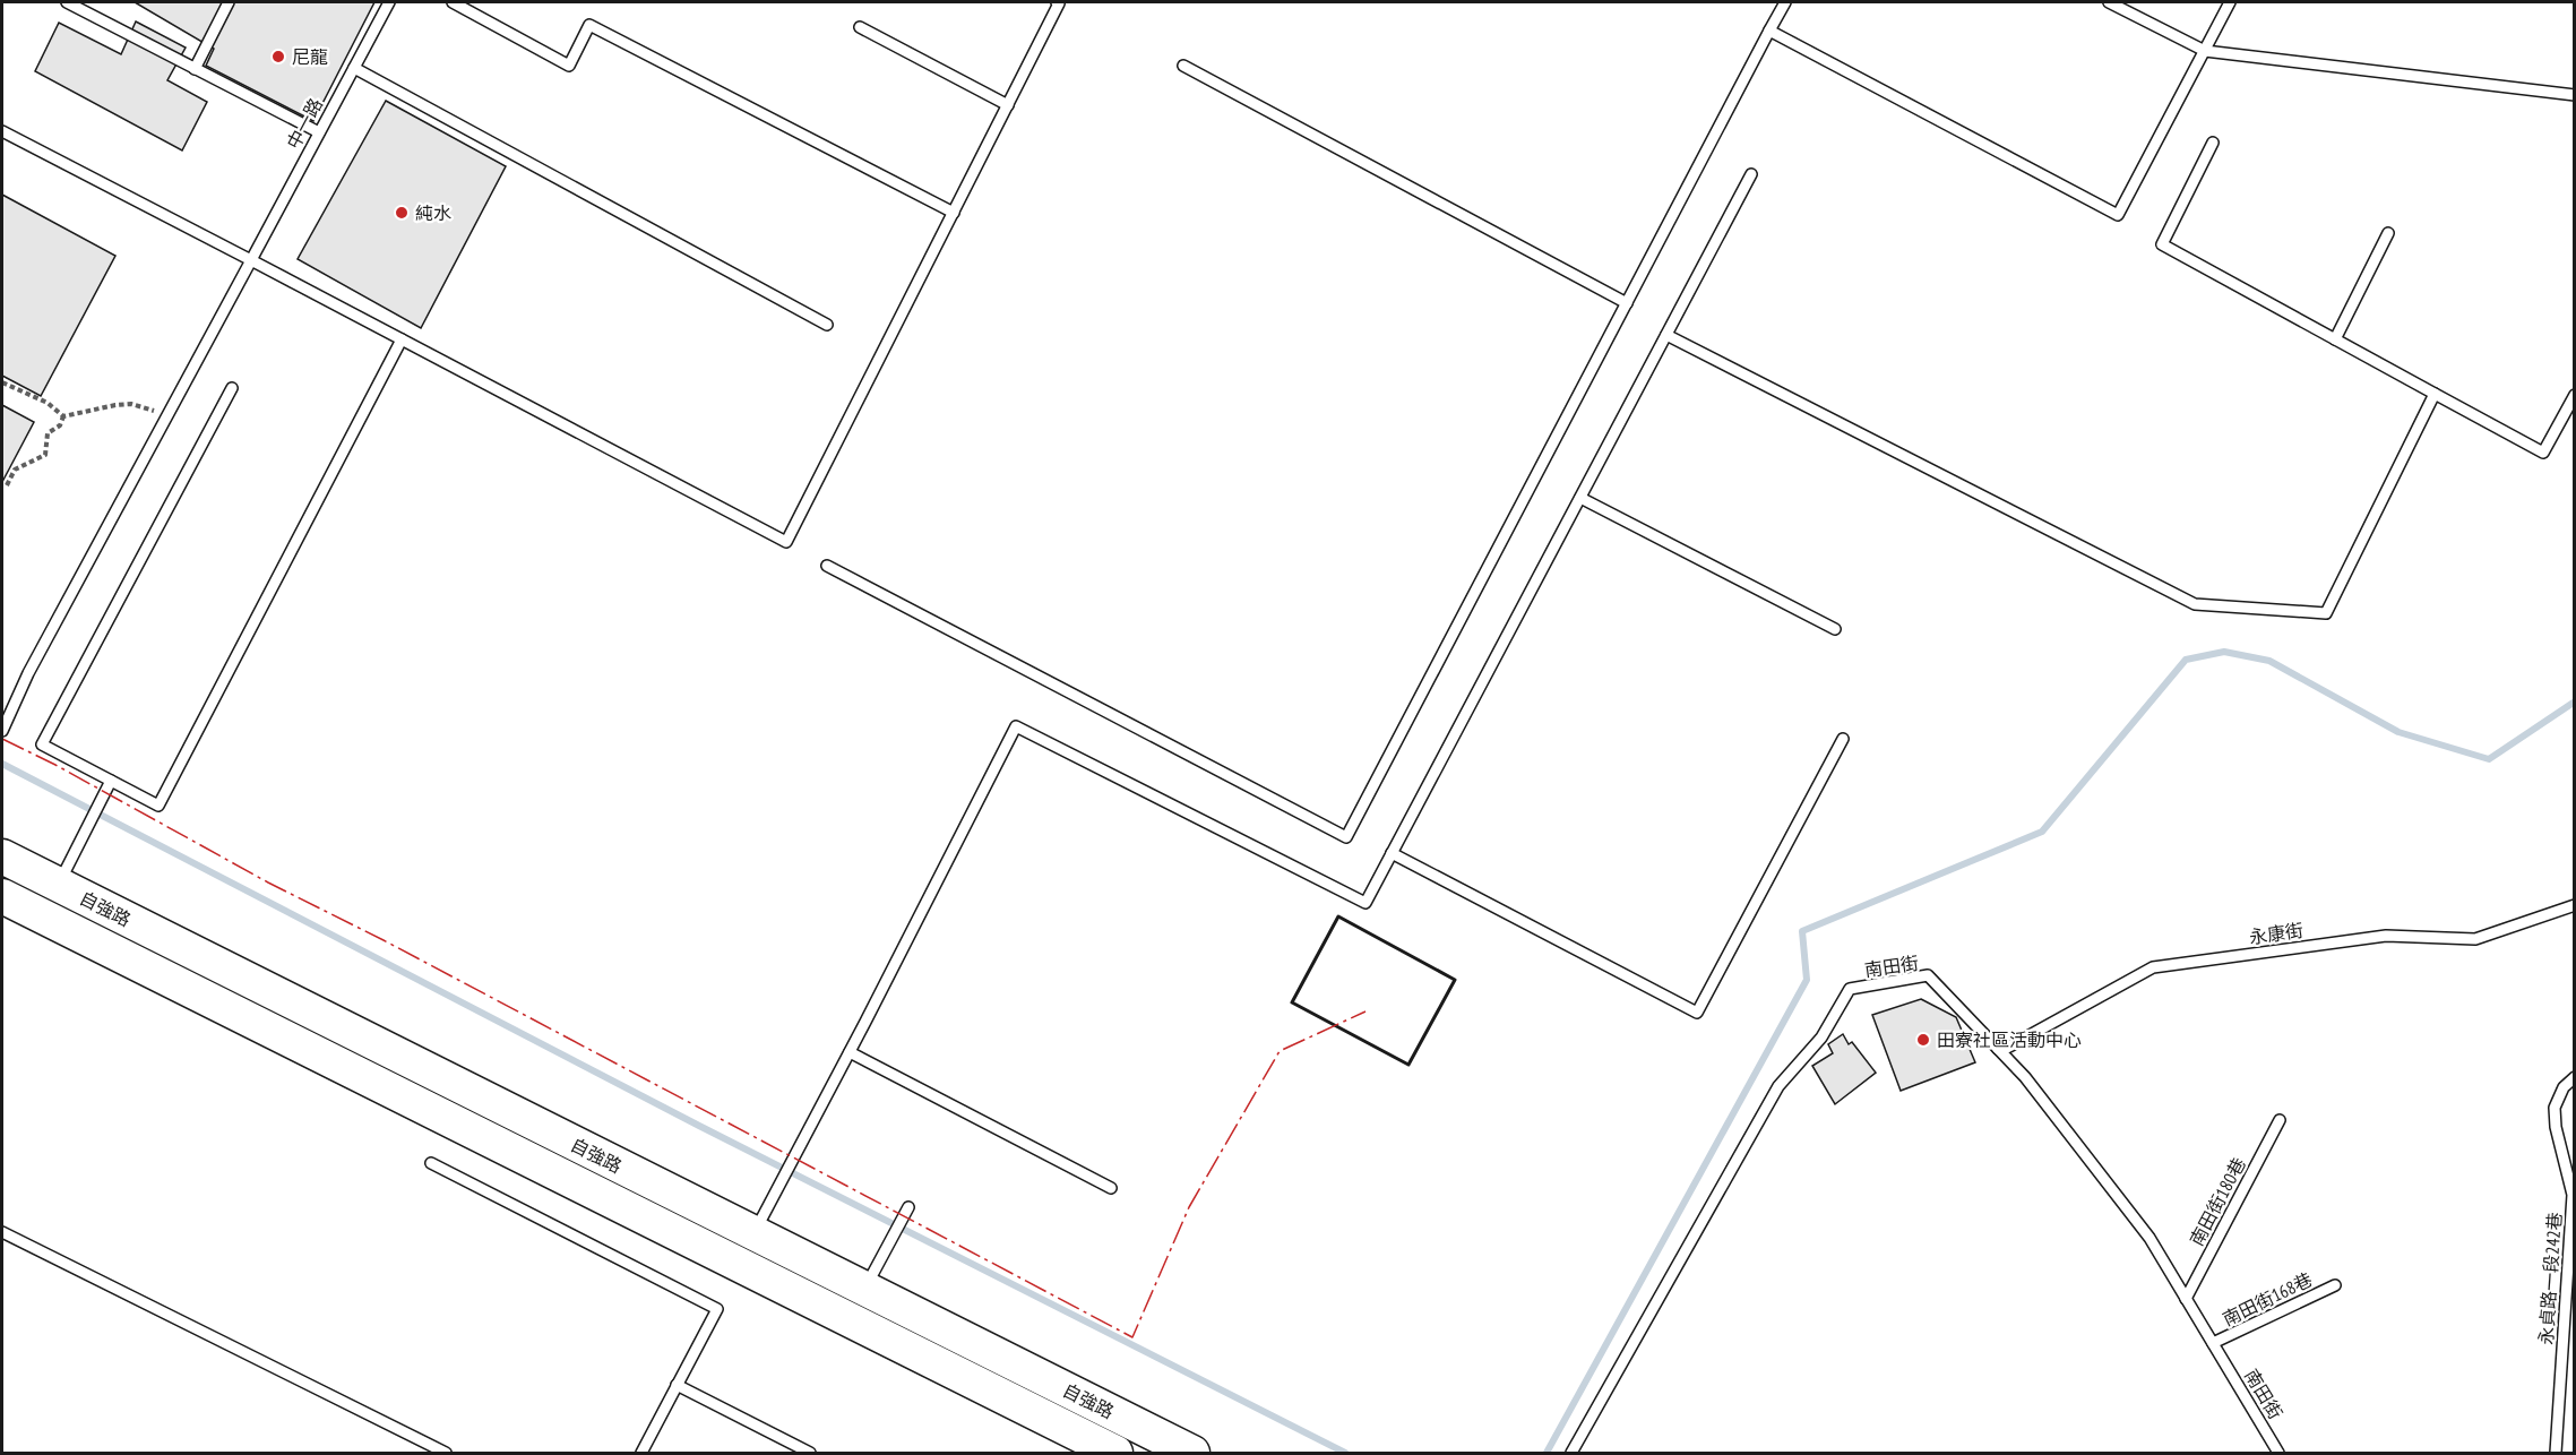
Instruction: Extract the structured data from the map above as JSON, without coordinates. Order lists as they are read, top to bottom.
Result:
{
  "streets": {
    "main road": ["自強路"],
    "lane": [
      "中一路",
      "永康街",
      "南田街",
      "南田街180巷",
      "永貞路一段242巷",
      "南田街168巷"
    ]
  },
  "crossings": [
    ["永康街", "南田街"],
    ["南田街", "南田街180巷"],
    ["南田街", "南田街168巷"]
  ],
  "places": ["尼龍", "純水", "田寮社區活動中心"]
}
